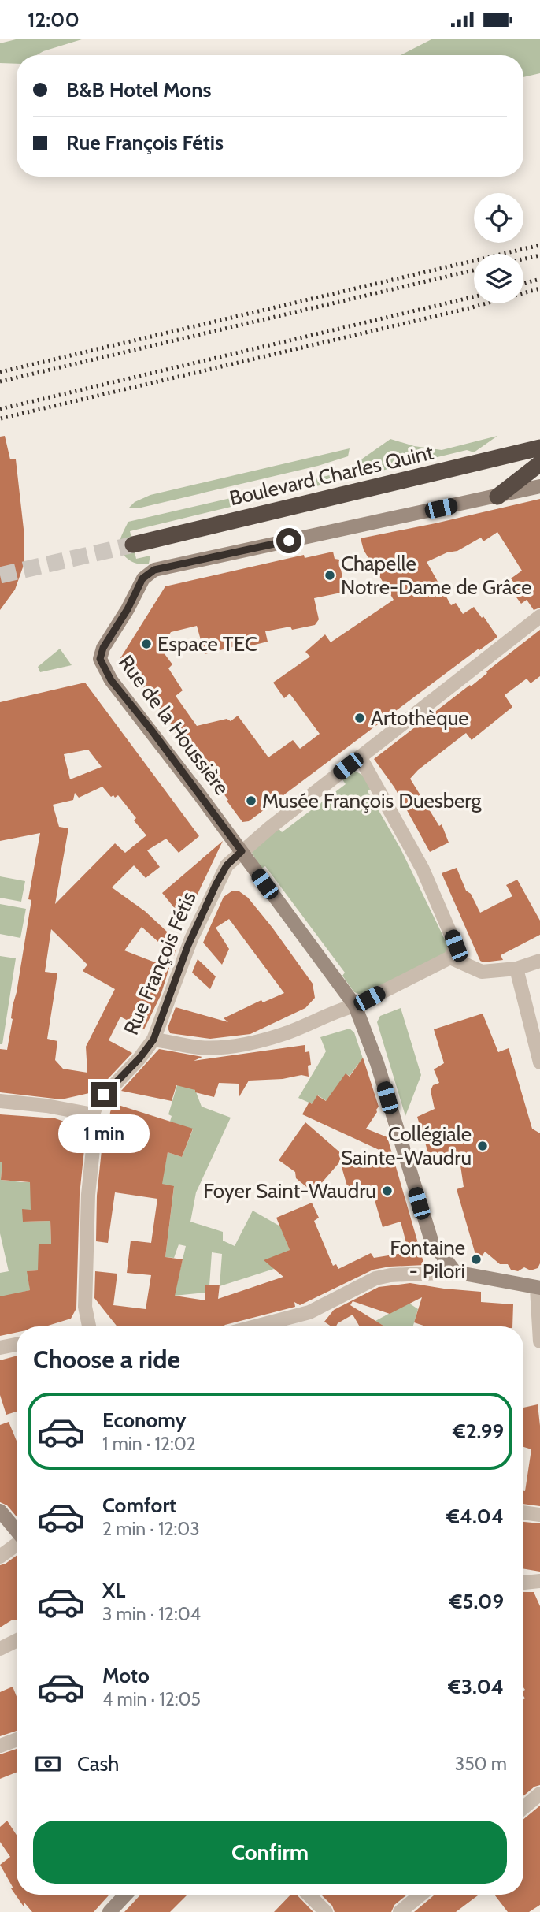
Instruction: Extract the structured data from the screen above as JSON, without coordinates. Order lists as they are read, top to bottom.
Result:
{
  "streets": {
    "highway": ["Boulevard Charles Quint"],
    "street": ["Rue de la Houssière", "Rue François Fétis"]
  },
  "crossings": [
    ["Rue de la Houssière", "Rue François Fétis"]
  ],
  "places": [
    "Chapelle Notre-Dame de Grâce",
    "Espace TEC",
    "Artothèque",
    "Musée François Duesberg",
    "Collégiale Sainte-Waudru",
    "Foyer Saint-Waudru",
    "Fontaine - Pilori"
  ],
  "page": {
    "status": "12:00",
    "banner": ["B&B Hotel Mons", "Rue François Fétis"],
    "bubble": "1 min",
    "heading": "Choose a ride",
    "list": [
      {
        "name": "Economy",
        "note": "1 min · 12:02",
        "value": "€2.99"
      },
      {
        "name": "Comfort",
        "note": "2 min · 12:03",
        "value": "€4.04"
      },
      {
        "name": "XL",
        "note": "3 min · 12:04",
        "value": "€5.09"
      },
      {
        "name": "Moto",
        "note": "4 min · 12:05",
        "value": "€3.04"
      }
    ],
    "pay": ["Cash", "350 m"],
    "buttons": "Confirm"
  }
}
